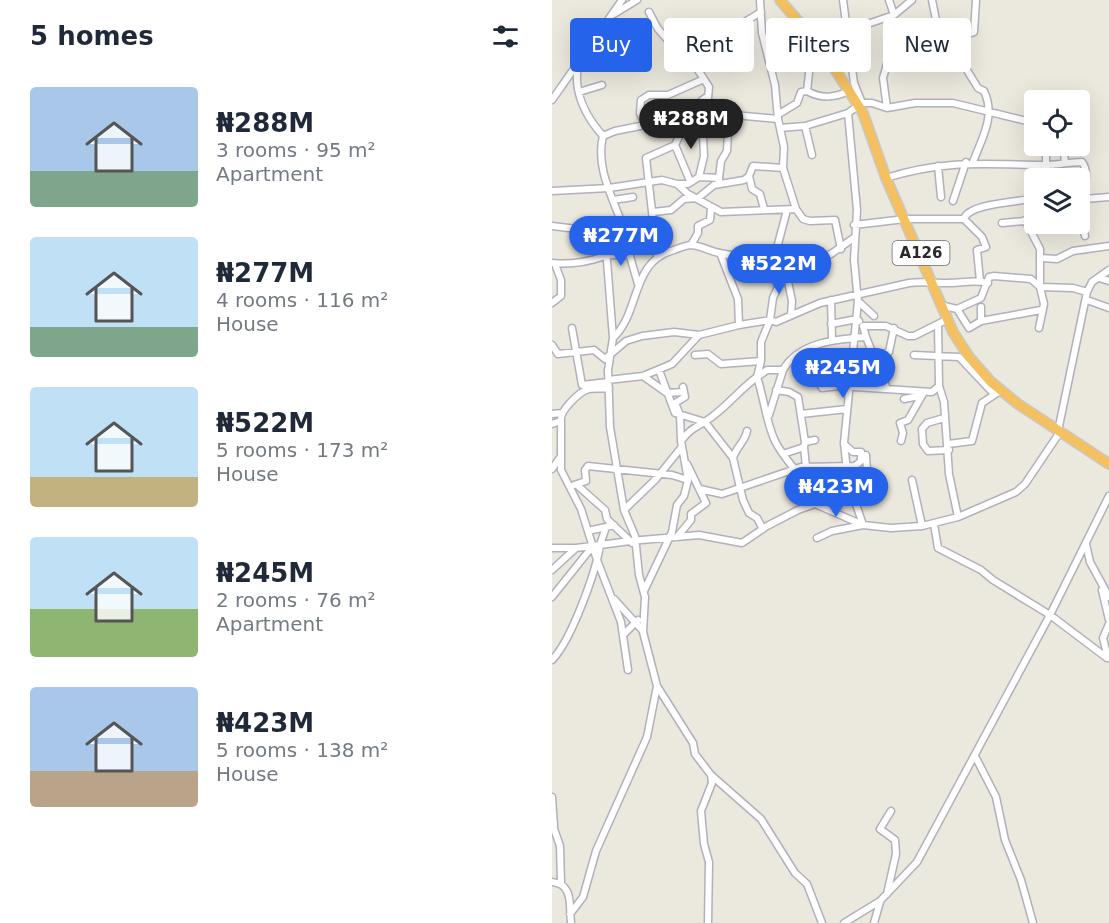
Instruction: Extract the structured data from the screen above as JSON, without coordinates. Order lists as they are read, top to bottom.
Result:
{
  "streets": {
    "highway": ["A126"]
  },
  "page": {
    "heading": "5 homes",
    "chip": [
      "Buy",
      "Rent",
      "Filters",
      "New"
    ],
    "list": [
      {
        "name": "₦288M",
        "note": "3 rooms · 95 m² · Apartment"
      },
      {
        "name": "₦277M",
        "note": "4 rooms · 116 m² · House"
      },
      {
        "name": "₦522M",
        "note": "5 rooms · 173 m² · House"
      },
      {
        "name": "₦245M",
        "note": "2 rooms · 76 m² · Apartment"
      },
      {
        "name": "₦423M",
        "note": "5 rooms · 138 m² · House"
      }
    ],
    "price": [
      "₦288M",
      "₦277M",
      "₦522M",
      "₦245M",
      "₦423M"
    ]
  }
}
